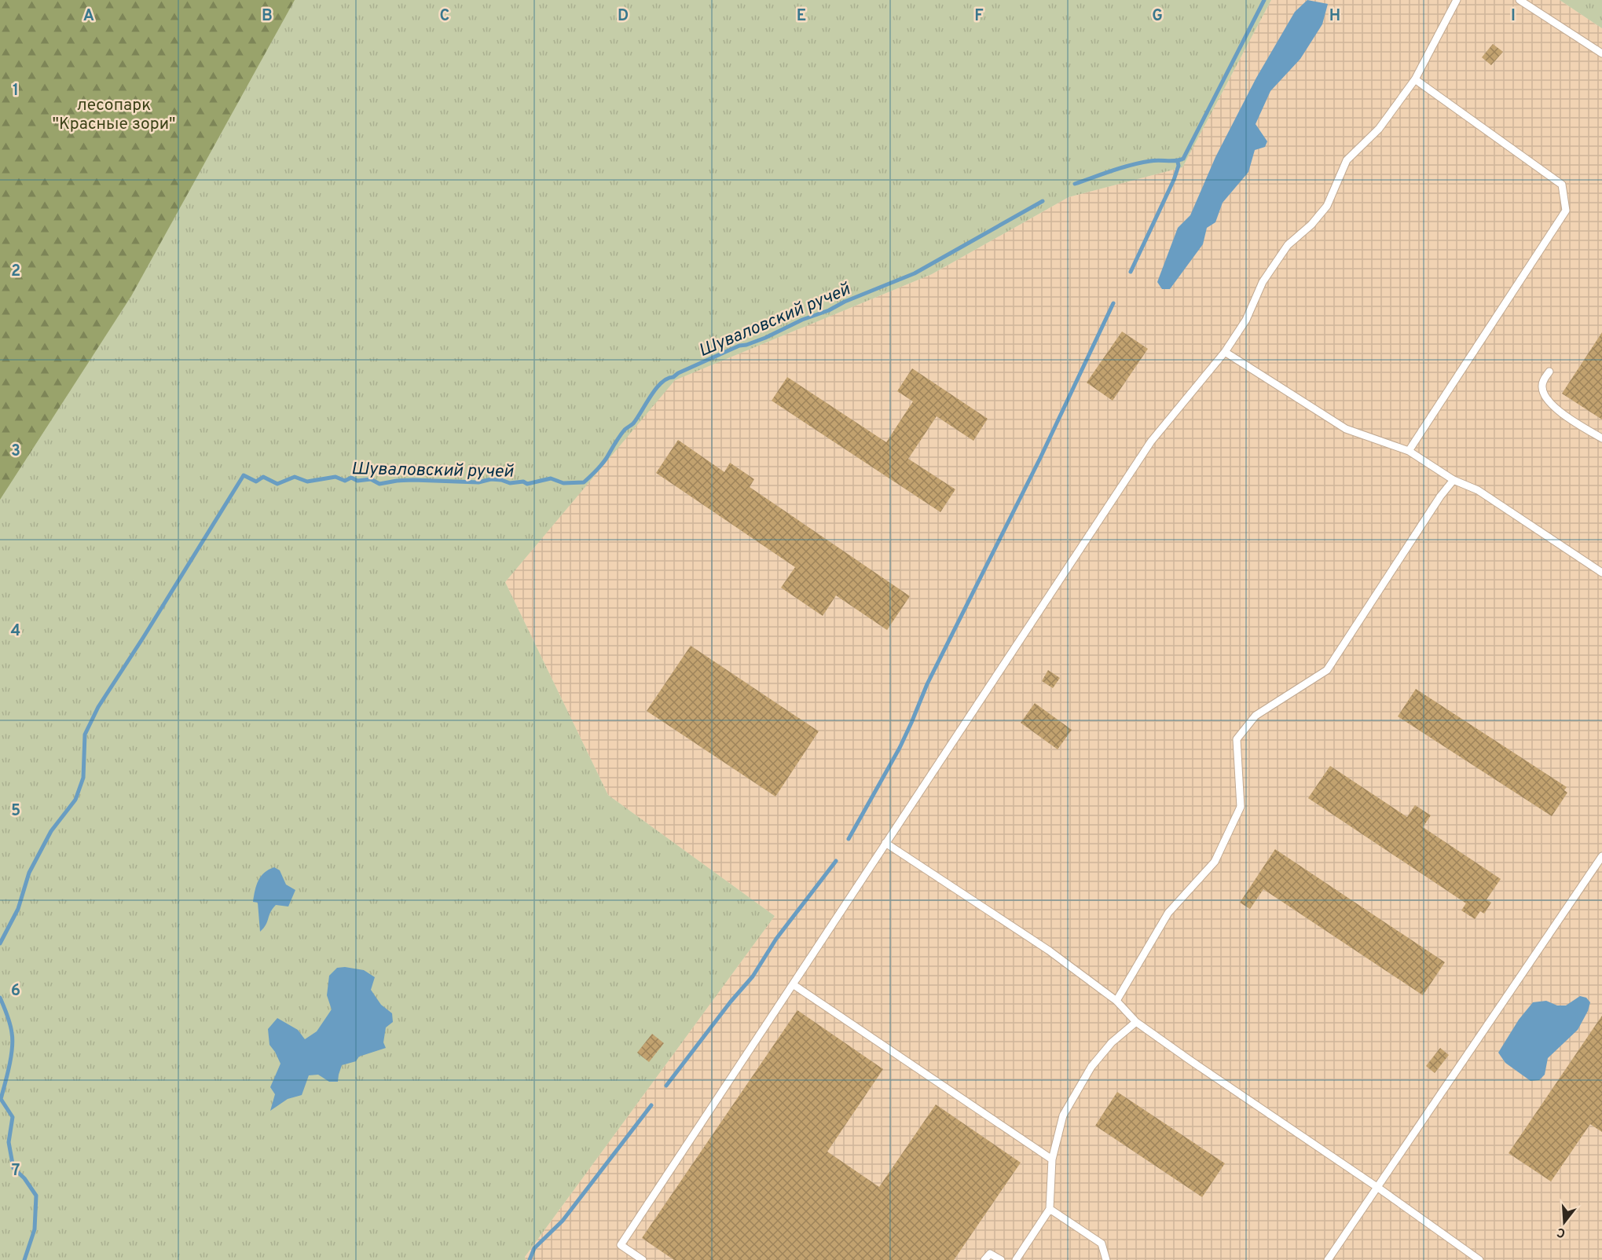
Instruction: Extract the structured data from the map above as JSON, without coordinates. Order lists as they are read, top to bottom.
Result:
{
  "water": ["Шуваловский ручей"],
  "parks": ["лесопарк \"Красные зори\""],
  "north": "bottom",
  "grid": {
    "columns": [
      "A",
      "B",
      "C",
      "D",
      "E",
      "F",
      "G",
      "H",
      "I"
    ],
    "rows": [
      "1",
      "2",
      "3",
      "4",
      "5",
      "6",
      "7"
    ]
  }
}
